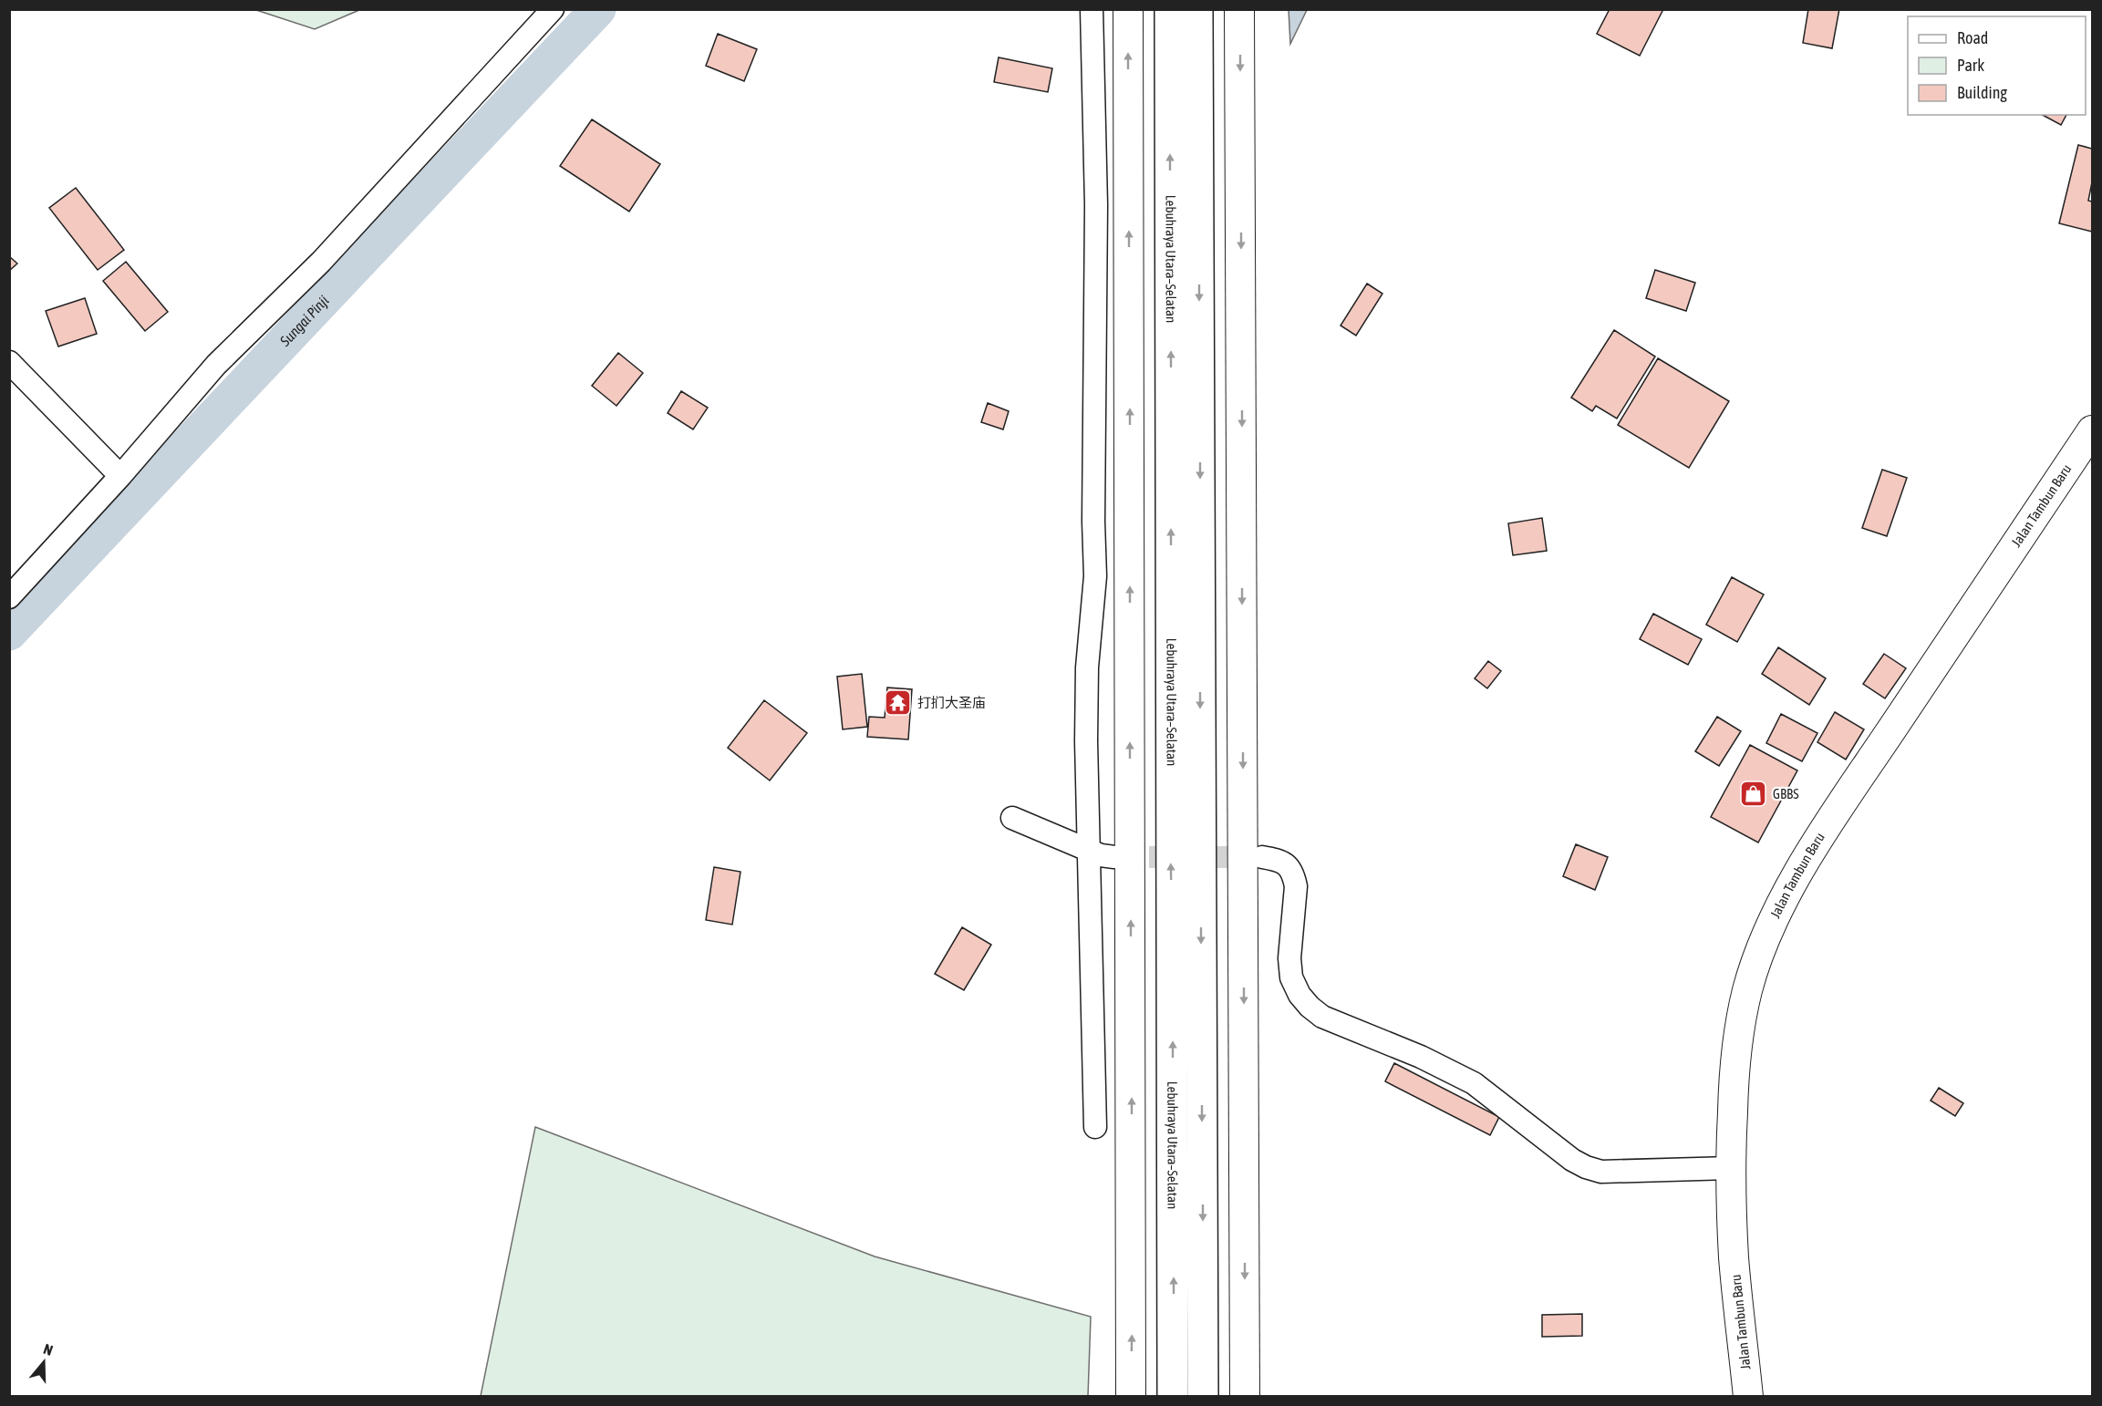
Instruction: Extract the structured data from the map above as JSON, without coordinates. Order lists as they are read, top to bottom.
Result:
{
  "streets": {
    "highway": ["Lebuhraya Utara–Selatan"],
    "main road": ["Jalan Tambun Baru"]
  },
  "water": ["Sungai Pinji"],
  "places": {
    "temple": ["打扪大圣庙"],
    "shop": ["GBBS"]
  },
  "legend": ["Road", "Park", "Building"],
  "north": "top"
}
